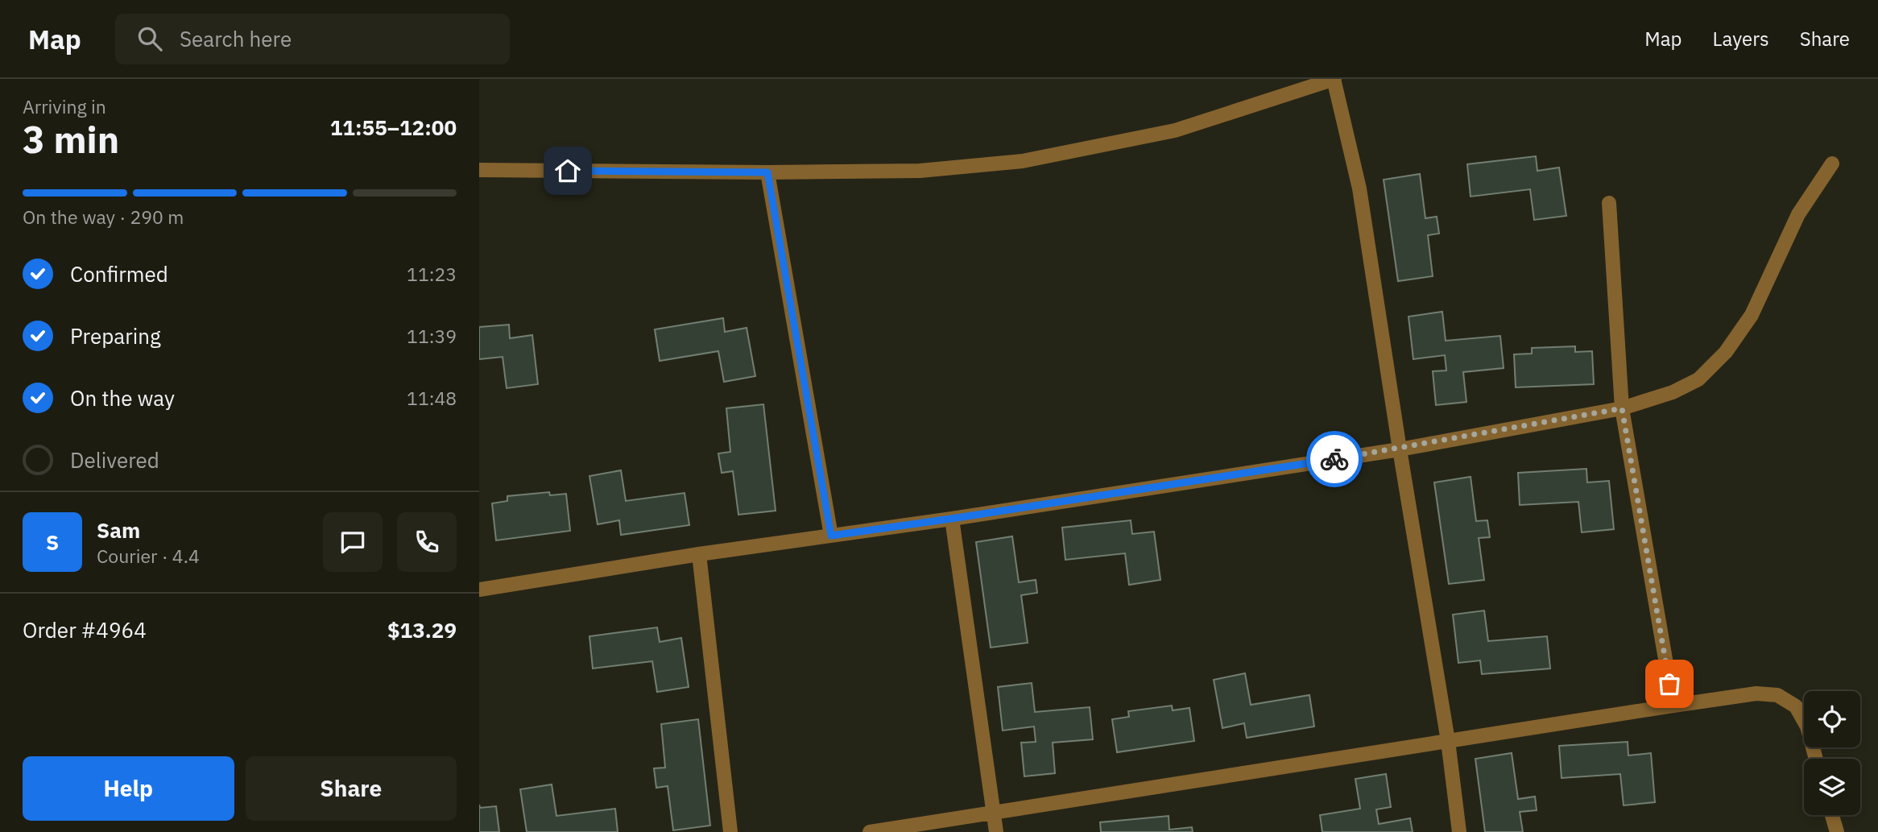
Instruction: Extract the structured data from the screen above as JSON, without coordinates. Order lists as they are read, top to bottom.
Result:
{
  "page": {
    "header": "Map",
    "search": "Search here",
    "nav": ["Map", "Layers", "Share"],
    "heading": ["3 min", "Arriving in", "11:55–12:00"],
    "panel": [
      "Sam",
      "Courier · 4.4",
      "Order #4964",
      "$13.29"
    ],
    "bar": "On the way · 290 m",
    "list": [
      ["Confirmed", "11:23"],
      ["Preparing", "11:39"],
      ["On the way", "11:48"],
      "Delivered"
    ],
    "round": "S",
    "buttons": ["Help", "Share"]
  }
}
